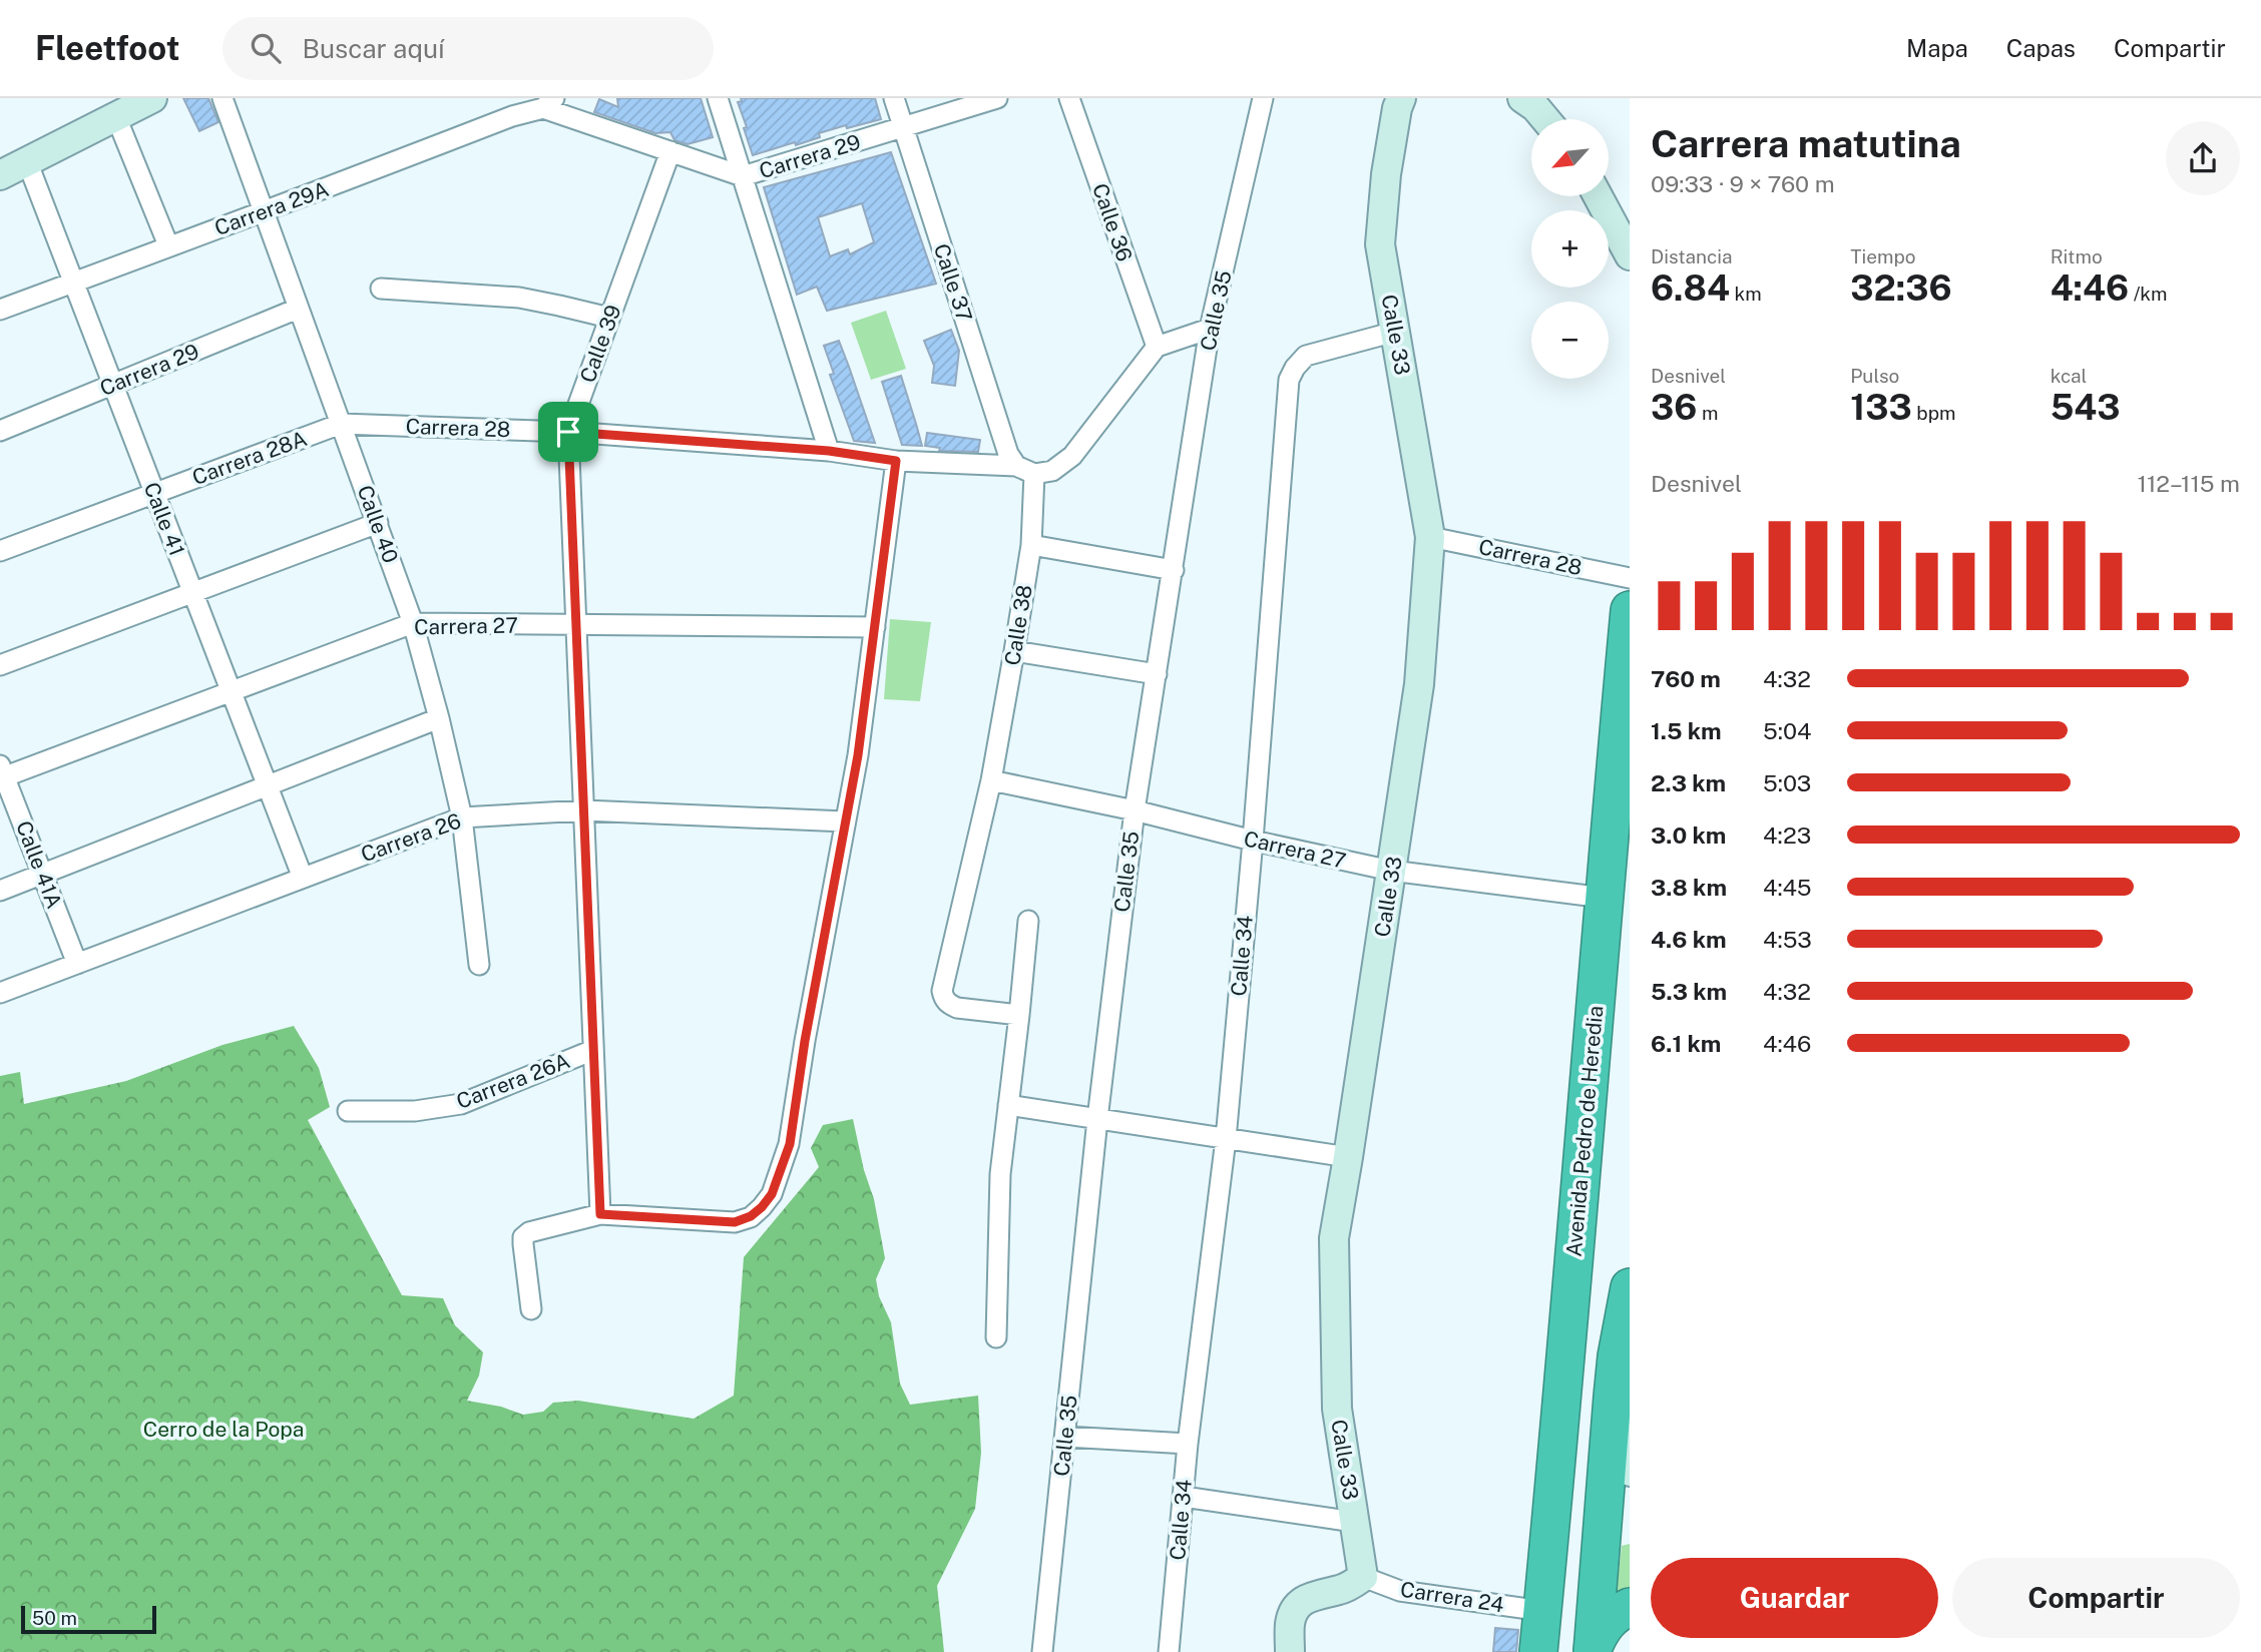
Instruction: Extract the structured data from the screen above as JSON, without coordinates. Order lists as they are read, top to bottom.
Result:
{
  "streets": {
    "highway": ["Avenida Pedro de Heredia"],
    "street": [
      "Carrera 29",
      "Carrera 29A",
      "Calle 36",
      "Calle 37",
      "Calle 35",
      "Calle 33",
      "Calle 39",
      "Carrera 28",
      "Carrera 28A",
      "Calle 41",
      "Calle 40",
      "Calle 38",
      "Carrera 27",
      "Carrera 26",
      "Calle 41A",
      "Calle 34",
      "Carrera 26A",
      "Carrera 24"
    ]
  },
  "crossings": [
    ["Carrera 29", "Carrera 29A"],
    ["Carrera 29", "Calle 37"],
    ["Carrera 29", "Calle 39"],
    ["Carrera 29", "Calle 41"],
    ["Carrera 29", "Calle 40"],
    ["Carrera 29A", "Calle 41"],
    ["Carrera 29A", "Calle 40"],
    ["Calle 37", "Carrera 28"],
    ["Calle 37", "Calle 38"],
    ["Calle 35", "Carrera 27"],
    ["Calle 33", "Carrera 28"],
    ["Calle 33", "Carrera 27"],
    ["Calle 33", "Calle 34"],
    ["Calle 33", "Carrera 24"],
    ["Calle 39", "Carrera 28"],
    ["Calle 39", "Carrera 27"],
    ["Calle 39", "Carrera 26"],
    ["Calle 39", "Carrera 26A"],
    ["Carrera 28", "Carrera 28A"],
    ["Carrera 28", "Calle 40"],
    ["Carrera 28", "Calle 38"],
    ["Carrera 28A", "Calle 41"],
    ["Carrera 28A", "Calle 40"],
    ["Calle 41", "Carrera 27"],
    ["Calle 41", "Carrera 26"],
    ["Calle 40", "Carrera 27"],
    ["Calle 40", "Carrera 26"],
    ["Calle 38", "Carrera 27"],
    ["Carrera 27", "Calle 41A"],
    ["Carrera 27", "Calle 34"],
    ["Carrera 27", "Avenida Pedro de Heredia"],
    ["Carrera 26", "Calle 41A"],
    ["Avenida Pedro de Heredia", "Carrera 24"]
  ],
  "parks": ["Cerro de la Popa"],
  "scale_bar": "50 m",
  "north": "bottom left",
  "page": {
    "header": "Fleetfoot",
    "search": "Buscar aquí",
    "nav": ["Mapa", "Capas", "Compartir"],
    "heading": ["Carrera matutina", "09:33 · 9 × 760 m"],
    "map_buttons": ["+", "−"],
    "stats": [
      ["Distancia", "6.84 km"],
      ["Tiempo", "32:36"],
      ["Ritmo", "4:46 /km"],
      ["Desnivel", "36 m"],
      ["Pulso", "133 bpm"],
      ["kcal", "543"]
    ],
    "chart": ["Desnivel", "112–115 m"],
    "list": [
      {
        "name": "760 m",
        "note": "4:32"
      },
      {
        "name": "1.5 km",
        "note": "5:04"
      },
      {
        "name": "2.3 km",
        "note": "5:03"
      },
      {
        "name": "3.0 km",
        "note": "4:23"
      },
      {
        "name": "3.8 km",
        "note": "4:45"
      },
      {
        "name": "4.6 km",
        "note": "4:53"
      },
      {
        "name": "5.3 km",
        "note": "4:32"
      },
      {
        "name": "6.1 km",
        "note": "4:46"
      }
    ],
    "buttons": ["Guardar", "Compartir"],
    "scale": "50 m"
  }
}
